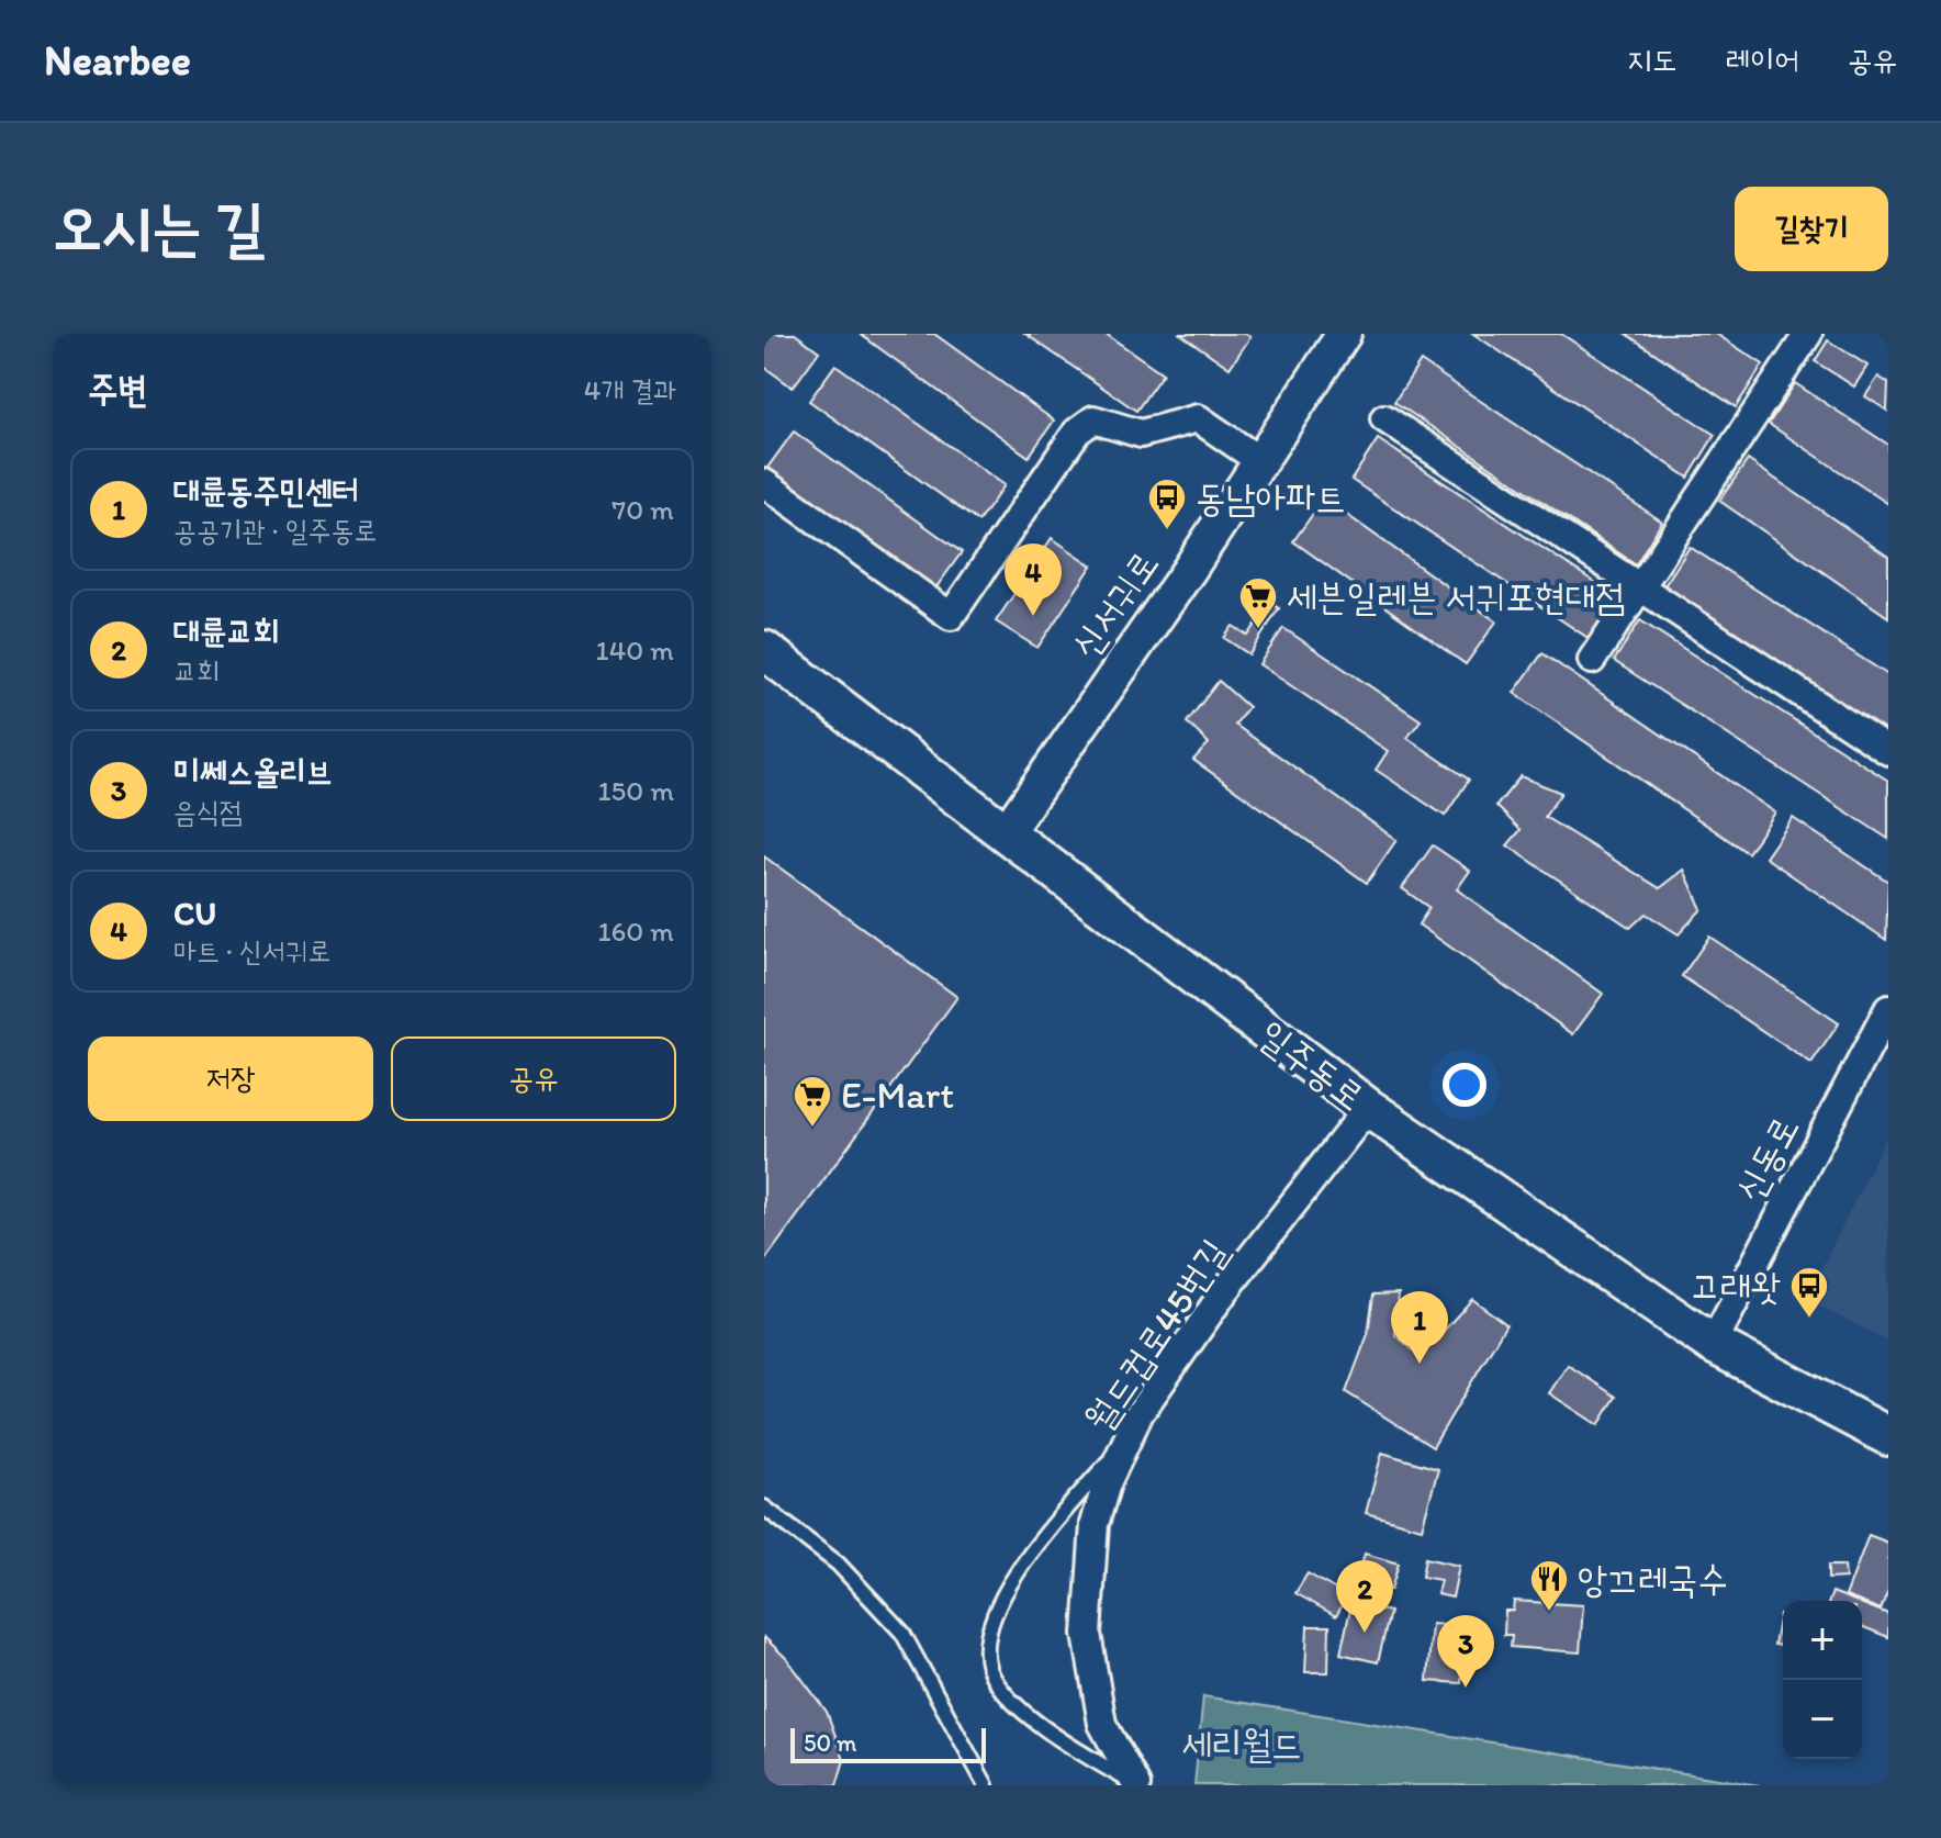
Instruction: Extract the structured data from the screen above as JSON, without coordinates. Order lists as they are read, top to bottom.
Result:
{
  "streets": {
    "main road": ["일주동로"],
    "street": ["신서귀로", "신동로", "월드컵로45번길"]
  },
  "crossings": [
    ["신서귀로", "일주동로"],
    ["일주동로", "신동로"],
    ["일주동로", "월드컵로45번길"]
  ],
  "parks": ["세리월드"],
  "places": {
    "bus stop": ["동남아파트", "고래왓"],
    "supermarket": ["세븐일레븐 서귀포현대점", "E-Mart"],
    "restaurant": ["앙끄레국수"]
  },
  "scale_bar": "50 m",
  "page": {
    "header": "Nearbee",
    "nav": ["지도", "레이어", "공유"],
    "buttons": [
      "길찾기",
      ["저장", "공유"]
    ],
    "title": "오시는 길",
    "heading": ["주변", "4개 결과"],
    "list": [
      {
        "mark": "1",
        "name": "대륜동주민센터",
        "note": "공공기관 · 일주동로",
        "value": "70 m"
      },
      {
        "mark": "2",
        "name": "대륜교회",
        "note": "교회",
        "value": "140 m"
      },
      {
        "mark": "3",
        "name": "미쎄스올리브",
        "note": "음식점",
        "value": "150 m"
      },
      {
        "mark": "4",
        "name": "CU",
        "note": "마트 · 신서귀로",
        "value": "160 m"
      }
    ],
    "pins": [
      "4",
      "1",
      "2",
      "3"
    ],
    "map_buttons": ["+", "−"],
    "scale": "50 m"
  }
}
